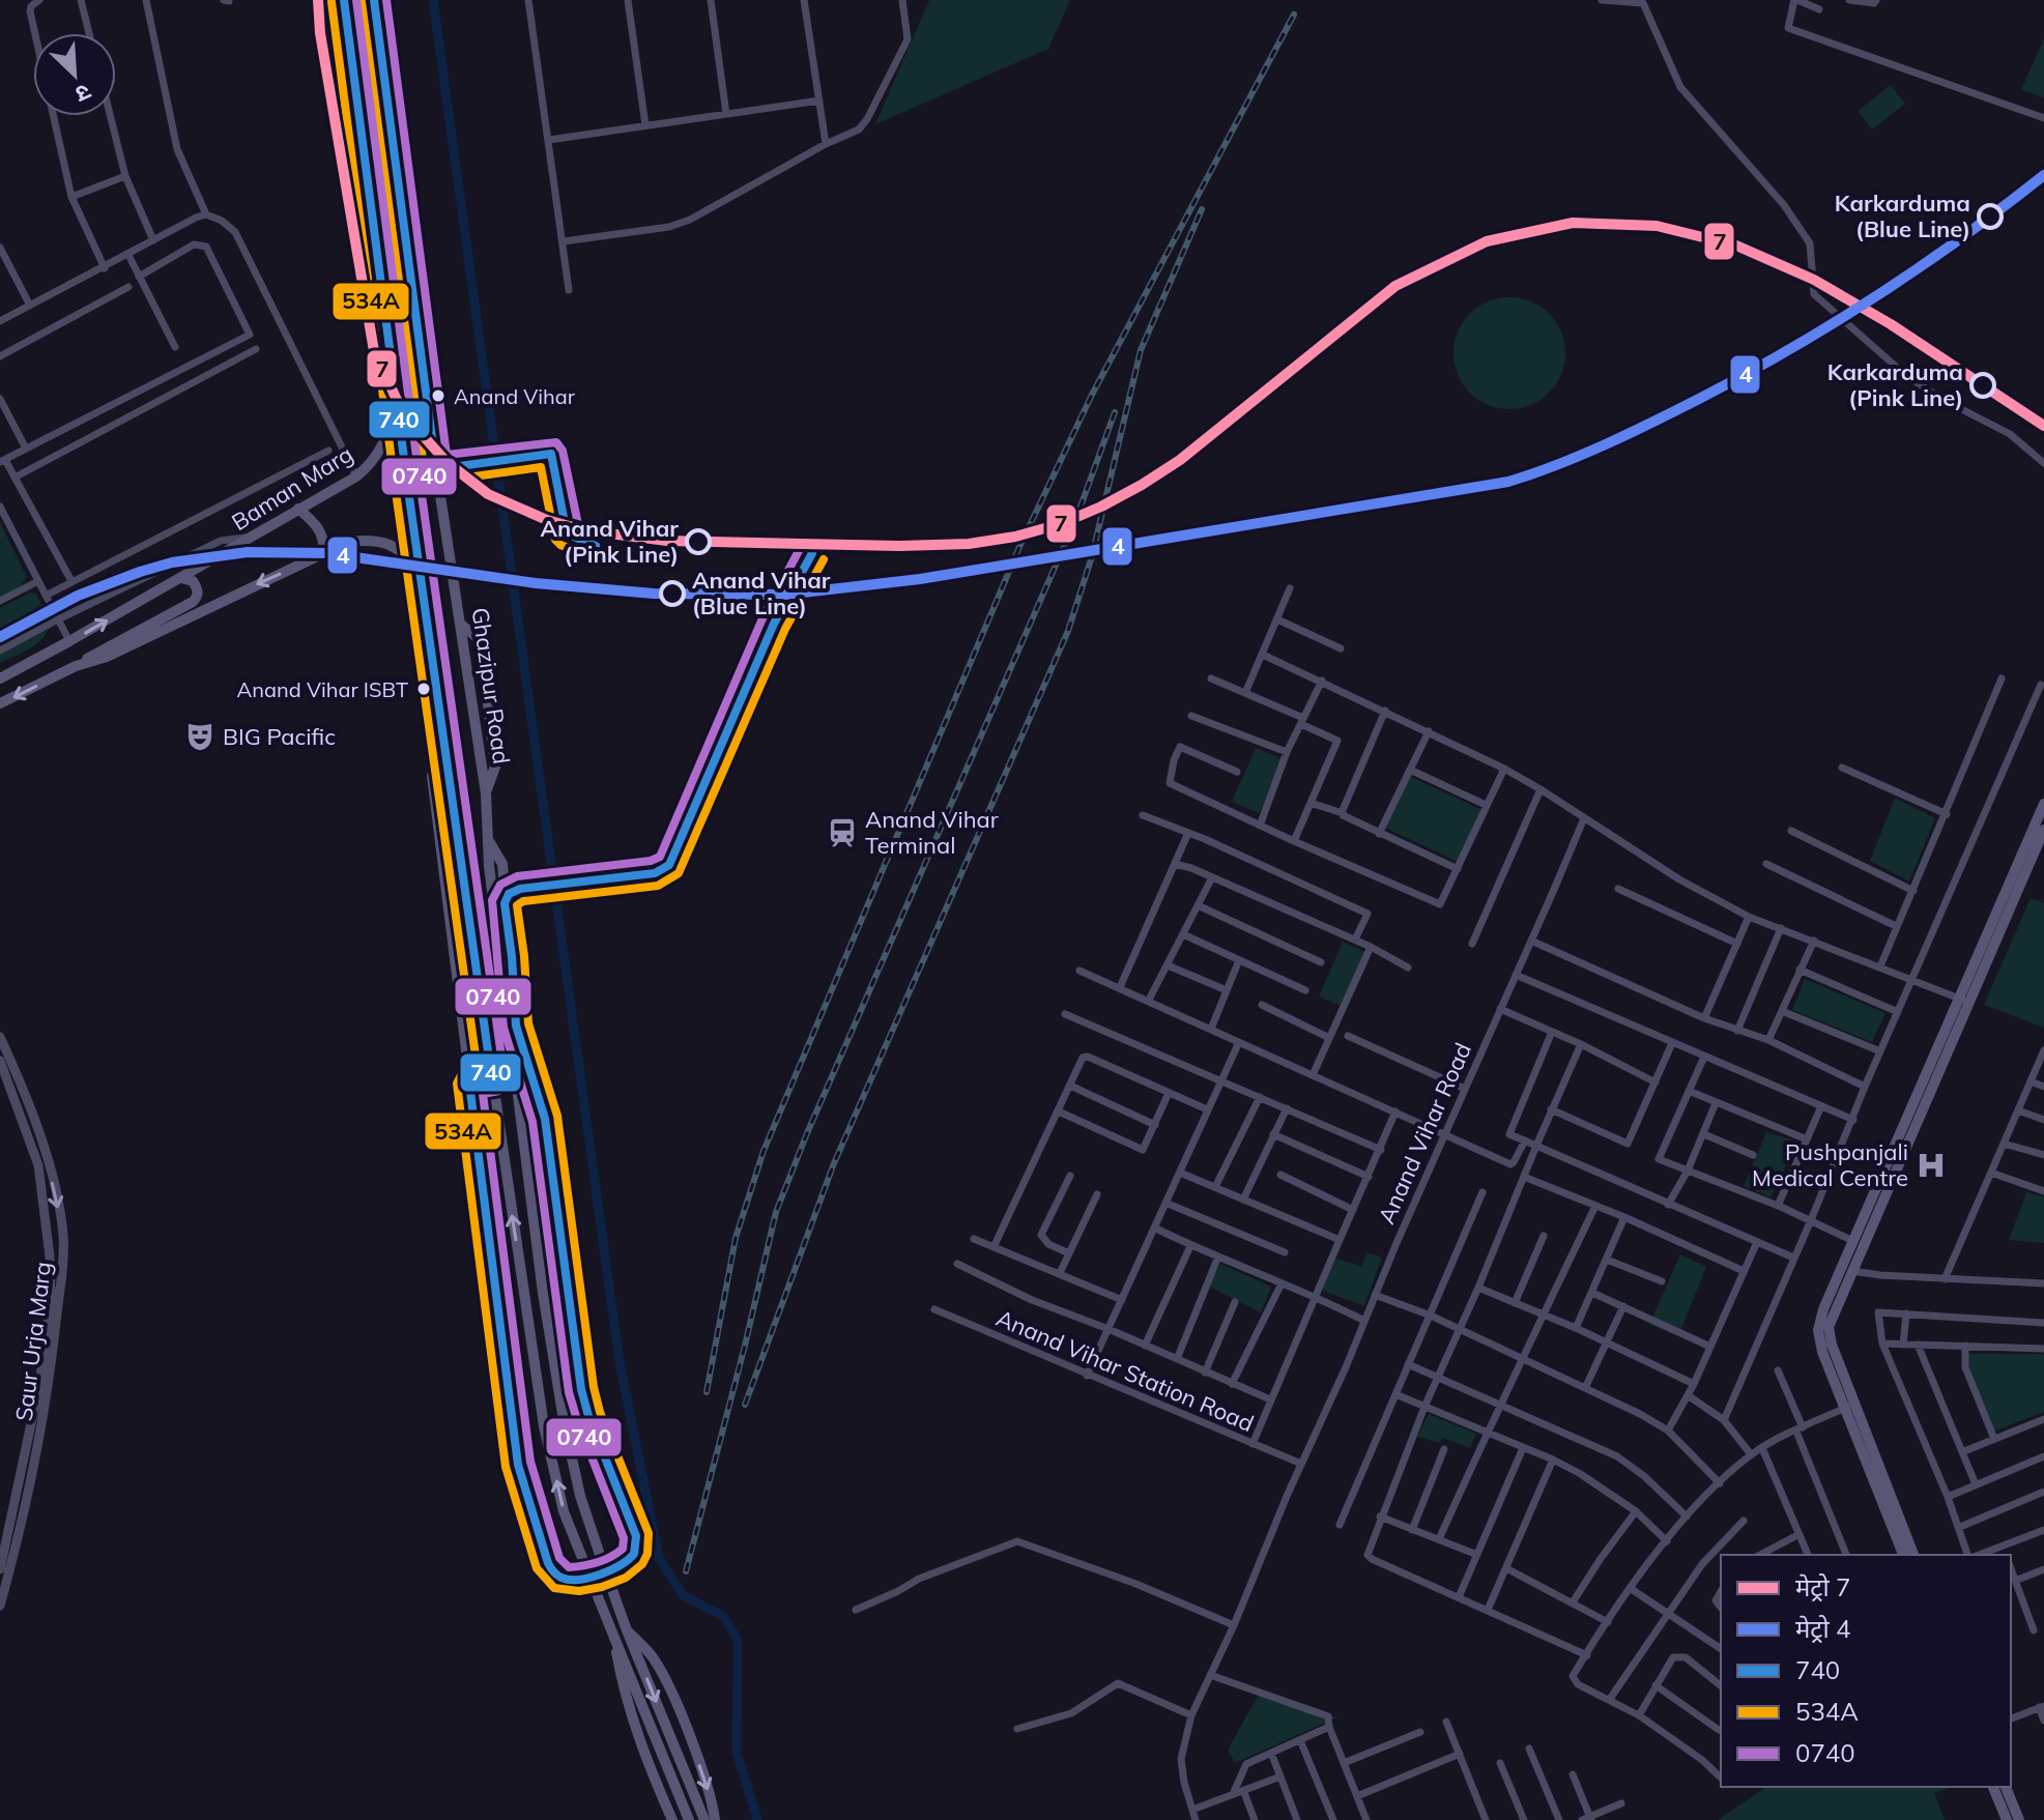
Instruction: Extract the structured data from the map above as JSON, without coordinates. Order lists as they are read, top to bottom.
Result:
{
  "streets": {
    "main road": ["Baman Marg", "Ghazipur Road"],
    "street": ["Anand Vihar Road", "Saur Urja Marg", "Anand Vihar Station Road"]
  },
  "crossings": [
    ["Anand Vihar Road", "Anand Vihar Station Road"]
  ],
  "places": {
    "other": [
      "Karkarduma (Blue Line)",
      "Karkarduma (Pink Line)",
      "Anand Vihar",
      "Anand Vihar (Pink Line)",
      "Anand Vihar (Blue Line)",
      "Anand Vihar ISBT"
    ],
    "theatre": ["BIG Pacific"],
    "station": ["Anand Vihar Terminal"],
    "hospital": ["Pushpanjali Medical Centre"]
  },
  "lines": [
    "metro line 7",
    "transit line 740",
    "transit line 0740",
    "transit line 534A",
    "metro line 4"
  ],
  "legend": [
    "मेट्रो 7",
    "मेट्रो 4",
    "740",
    "534A",
    "0740"
  ],
  "north": "bottom right"
}
